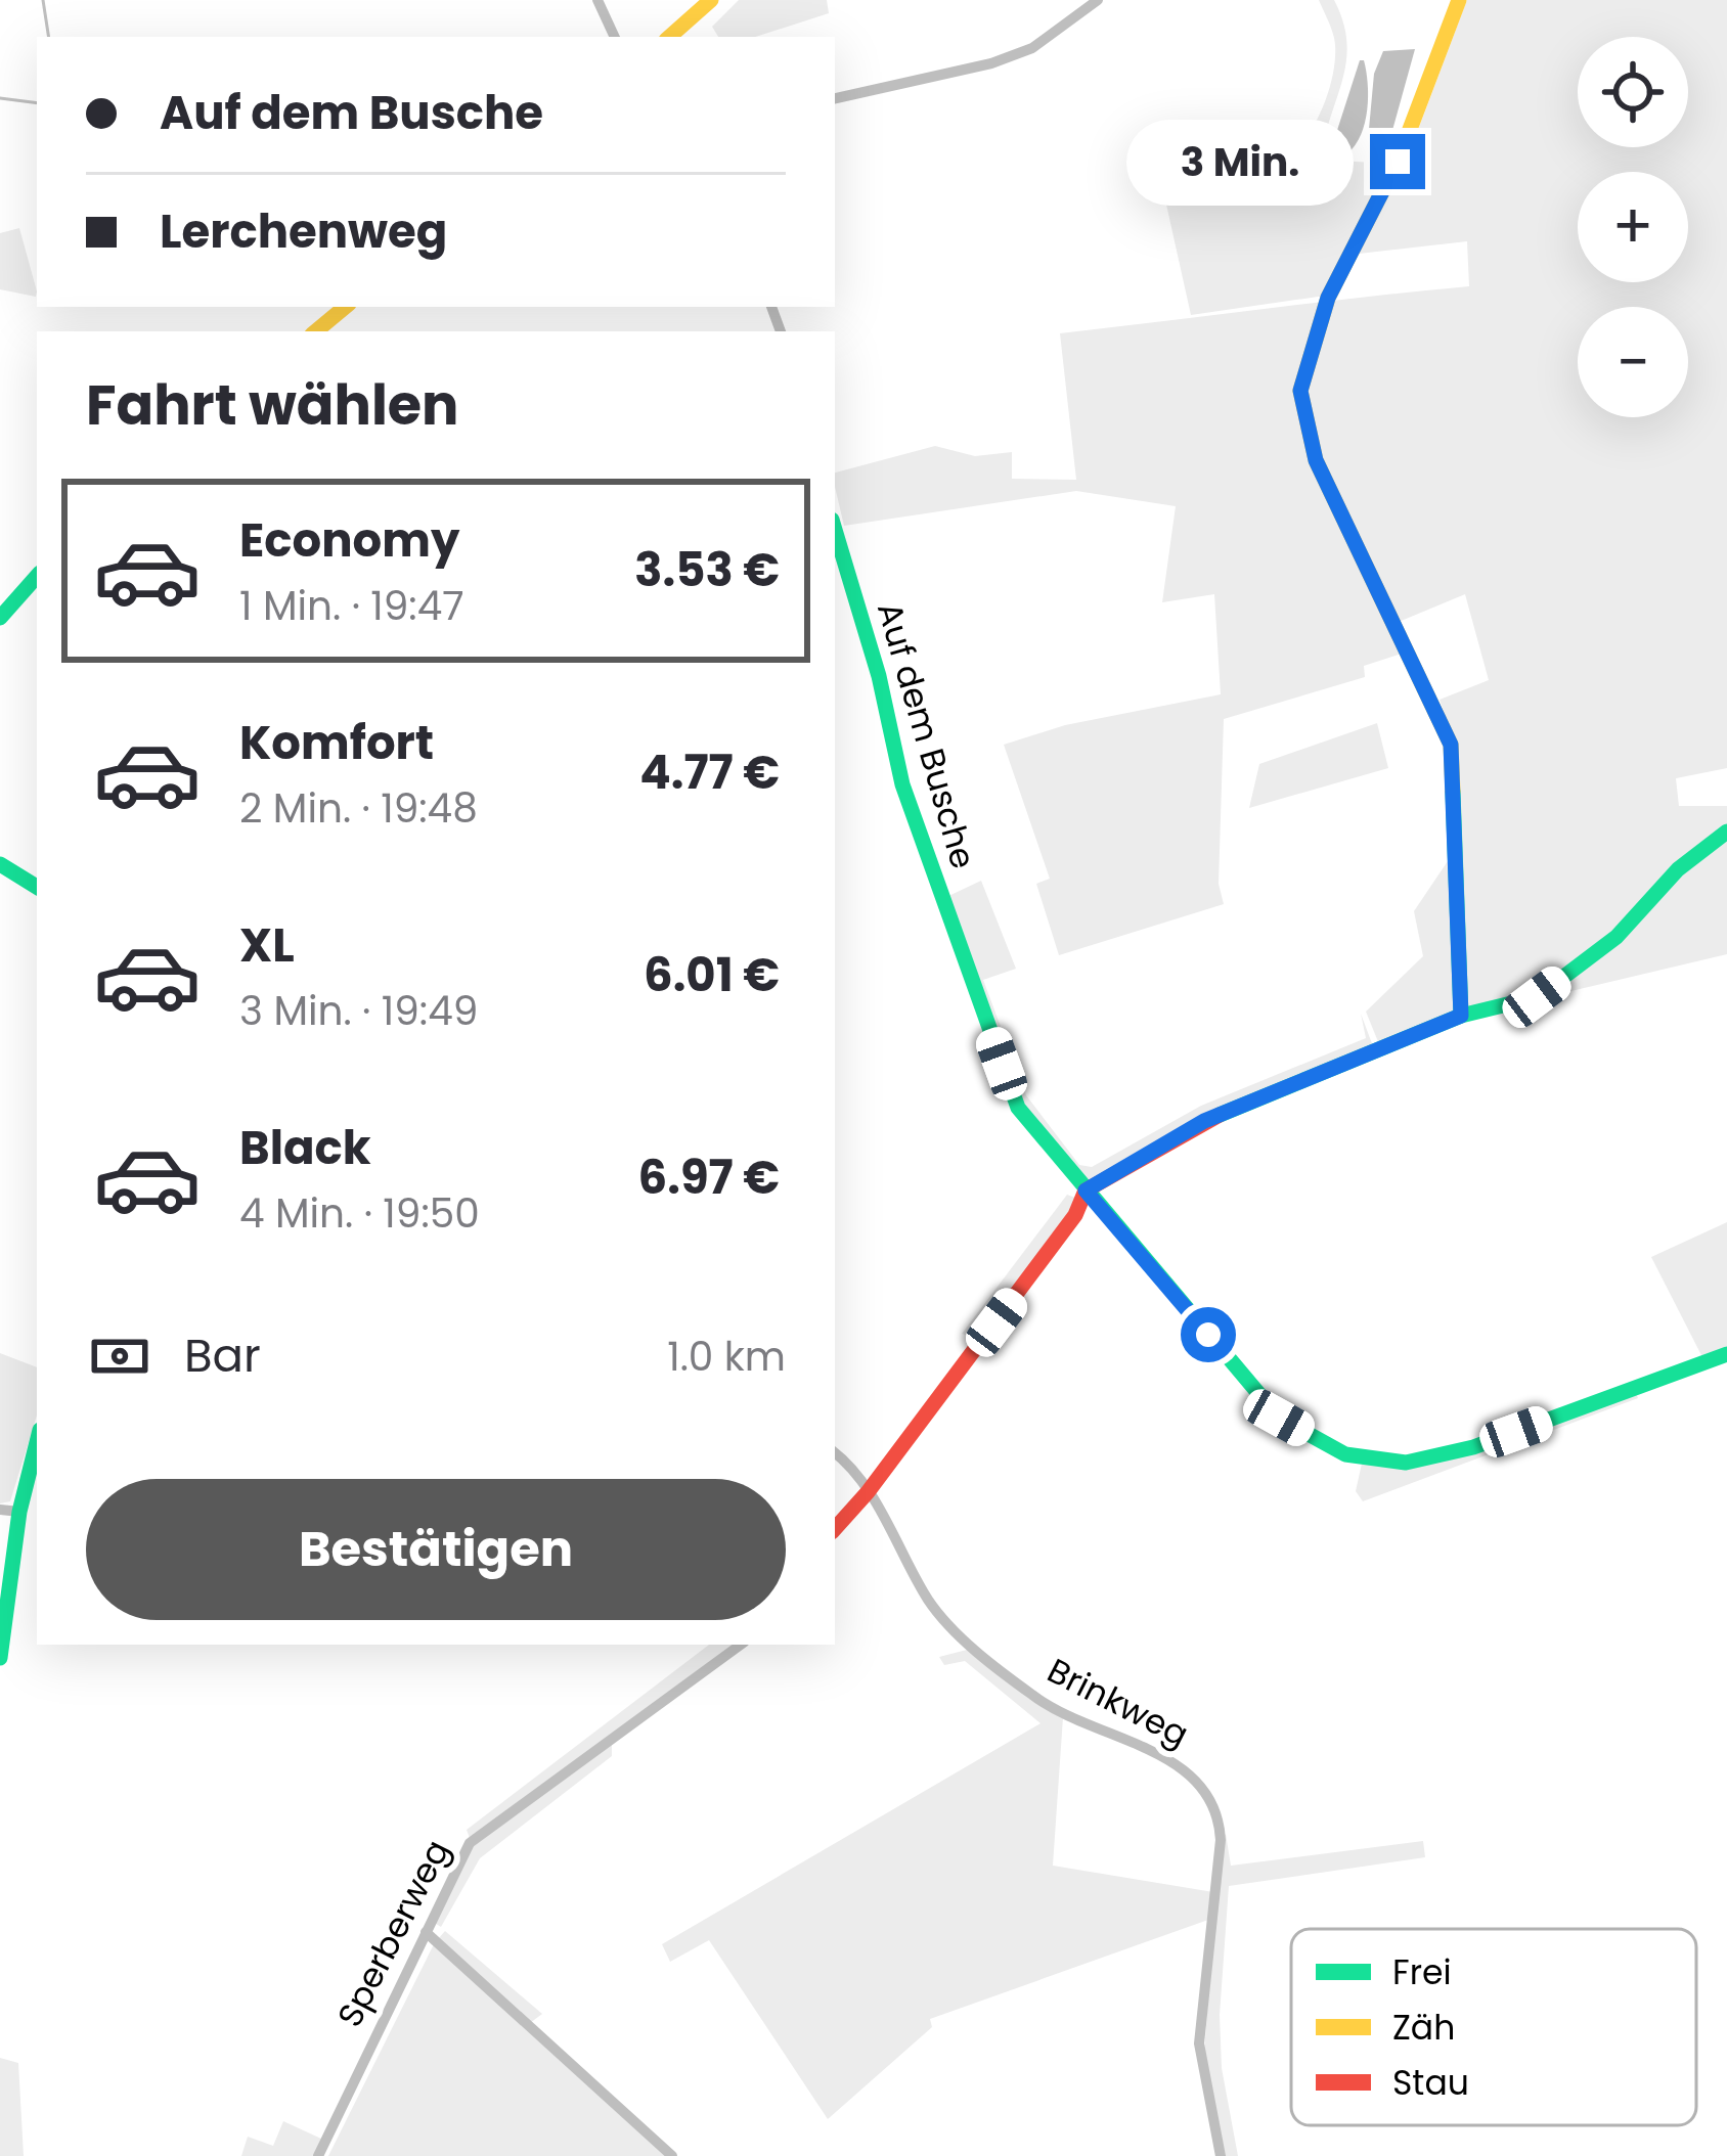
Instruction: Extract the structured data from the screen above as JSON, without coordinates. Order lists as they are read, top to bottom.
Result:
{
  "streets": {
    "street": ["Auf dem Busche", "Brinkweg", "Sperberweg"]
  },
  "legend": ["Frei", "Zäh", "Stau"],
  "page": {
    "map_buttons": ["+", "−"],
    "banner": ["Auf dem Busche", "Lerchenweg"],
    "bubble": "3 Min.",
    "heading": "Fahrt wählen",
    "list": [
      {
        "name": "Economy",
        "note": "1 Min. · 19:47",
        "value": "3.53 €"
      },
      {
        "name": "Komfort",
        "note": "2 Min. · 19:48",
        "value": "4.77 €"
      },
      {
        "name": "XL",
        "note": "3 Min. · 19:49",
        "value": "6.01 €"
      },
      {
        "name": "Black",
        "note": "4 Min. · 19:50",
        "value": "6.97 €"
      }
    ],
    "pay": ["Bar", "1.0 km"],
    "buttons": "Bestätigen"
  }
}
